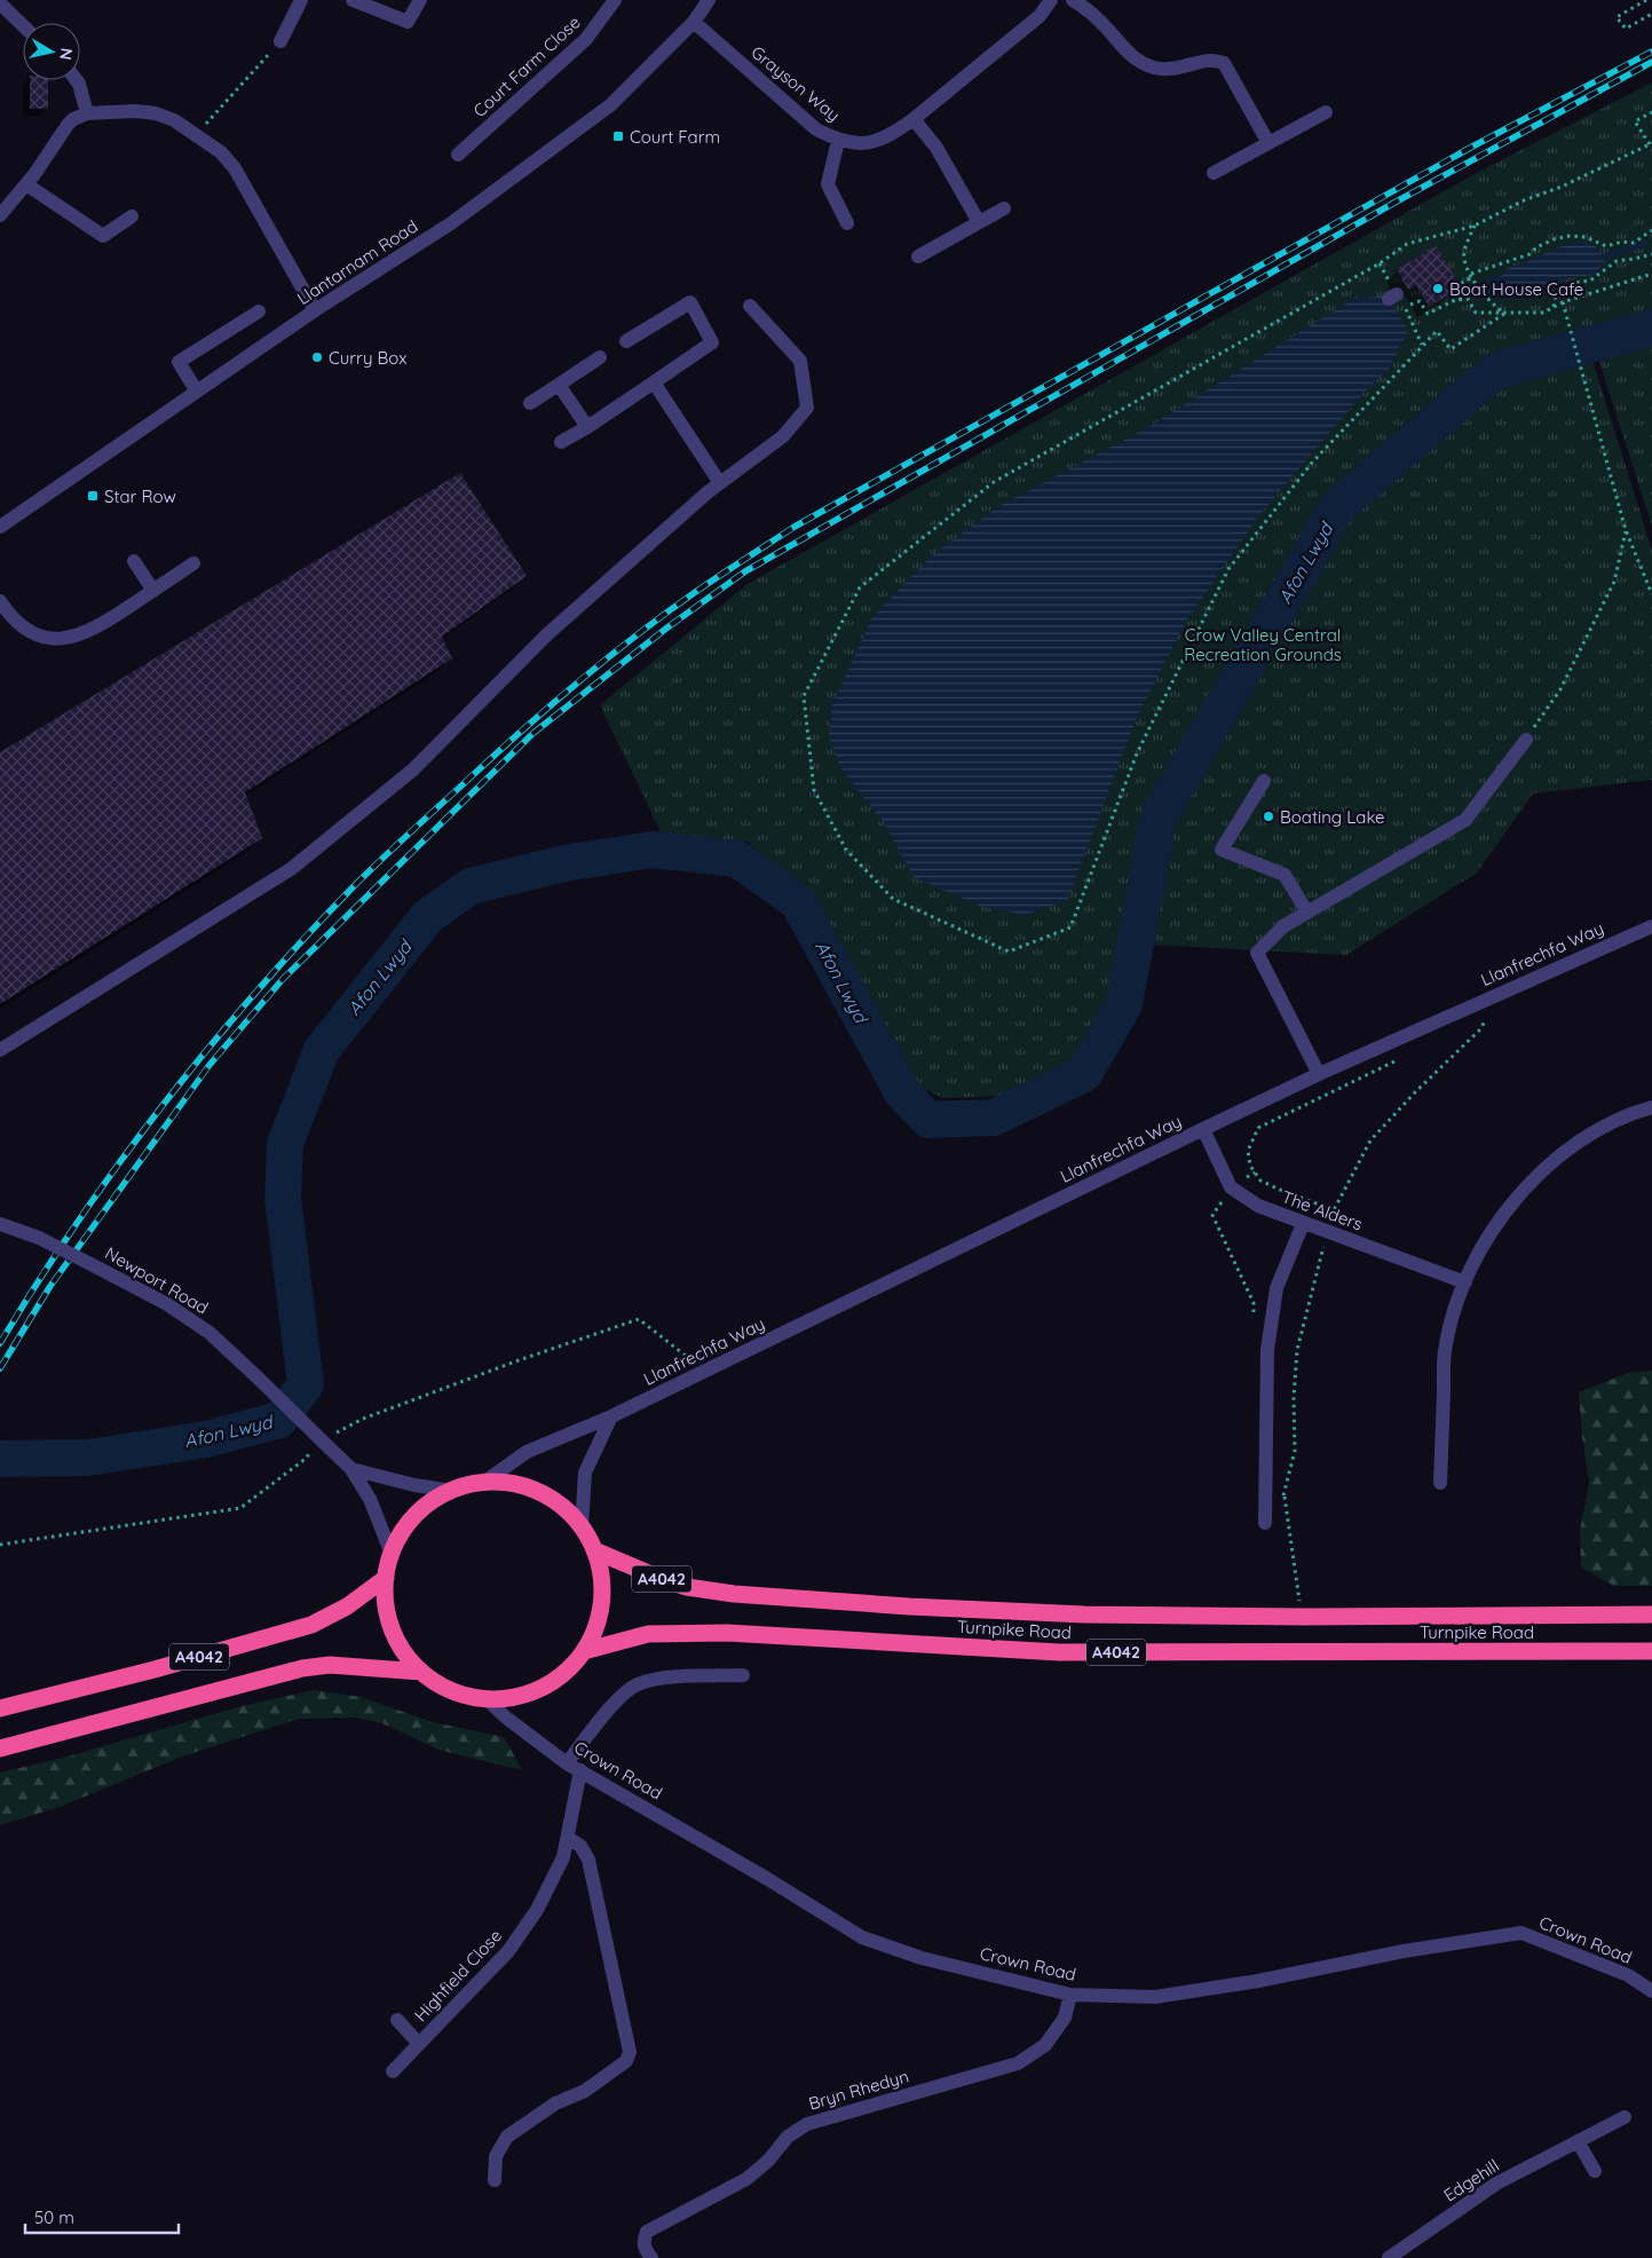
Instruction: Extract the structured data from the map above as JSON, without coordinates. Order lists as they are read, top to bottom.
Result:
{
  "streets": {
    "highway": ["A4042", "Turnpike Road"],
    "street": [
      "Court Farm Close",
      "Grayson Way",
      "Llantarnam Road",
      "Llanfrechfa Way",
      "The Alders",
      "Newport Road",
      "Crown Road",
      "Highfield Close",
      "Bryn Rhedyn",
      "Edgehill"
    ]
  },
  "crossings": [
    ["Grayson Way", "Llantarnam Road"],
    ["Crown Road", "Highfield Close"],
    ["Crown Road", "Bryn Rhedyn"]
  ],
  "water": ["Afon Lwyd"],
  "parks": ["Crow Valley Central Recreation Grounds"],
  "places": {
    "transit": ["Court Farm", "Star Row"],
    "other": ["Boat House Cafe", "Curry Box", "Boating Lake"]
  },
  "scale_bar": "50 m",
  "north": "right"
}
